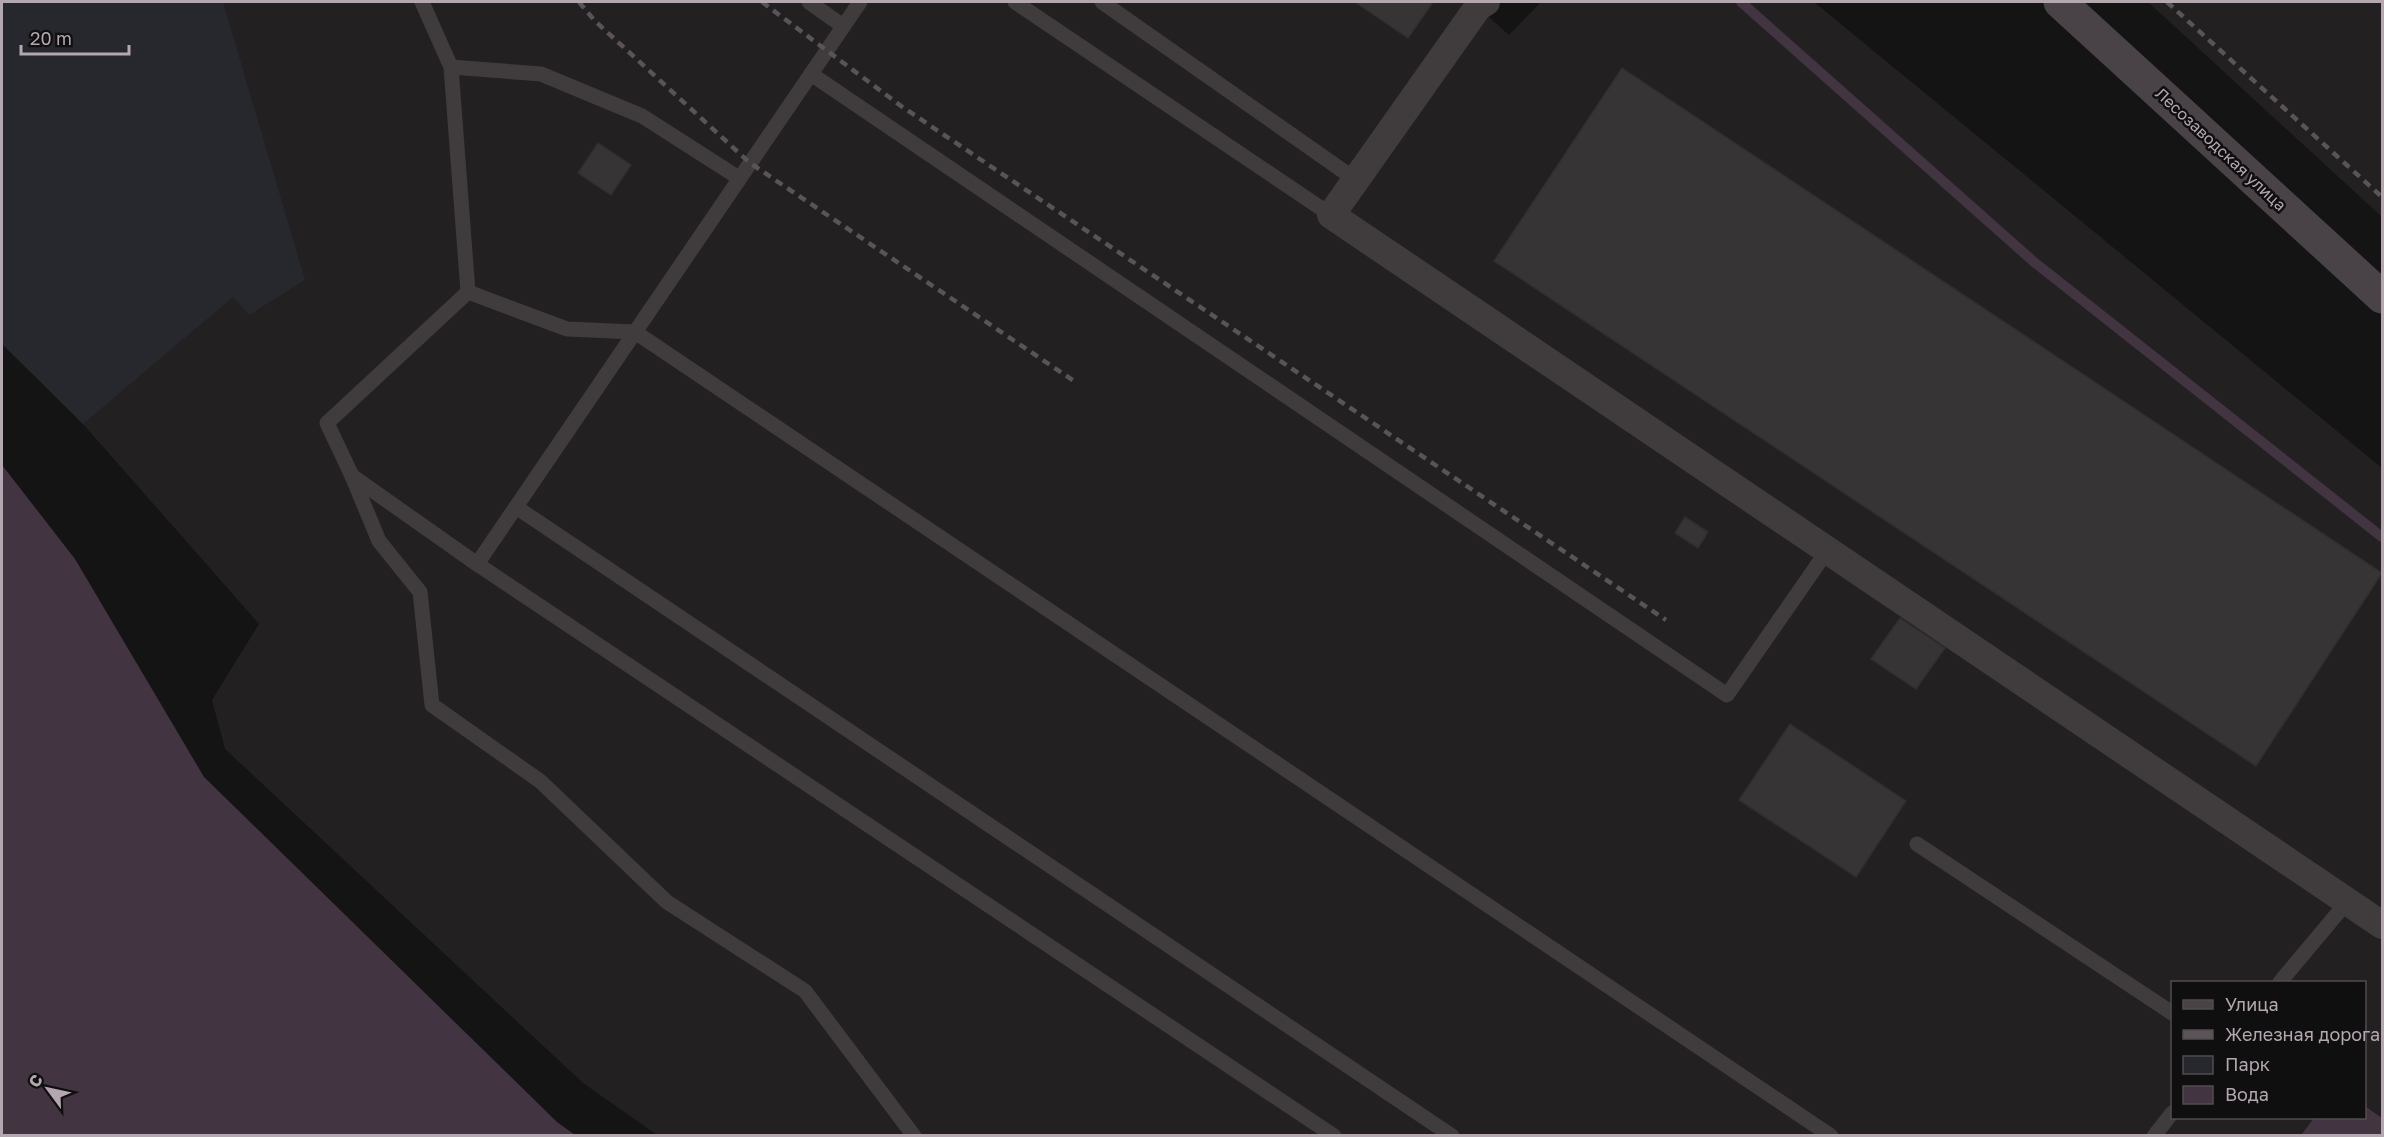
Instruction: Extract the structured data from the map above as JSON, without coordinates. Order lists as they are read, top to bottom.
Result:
{
  "streets": {
    "main road": ["Лесозаводская улица"]
  },
  "legend": [
    "Улица",
    "Железная дорога",
    "Парк",
    "Вода"
  ],
  "scale_bar": "20 m",
  "north": "top left"
}
